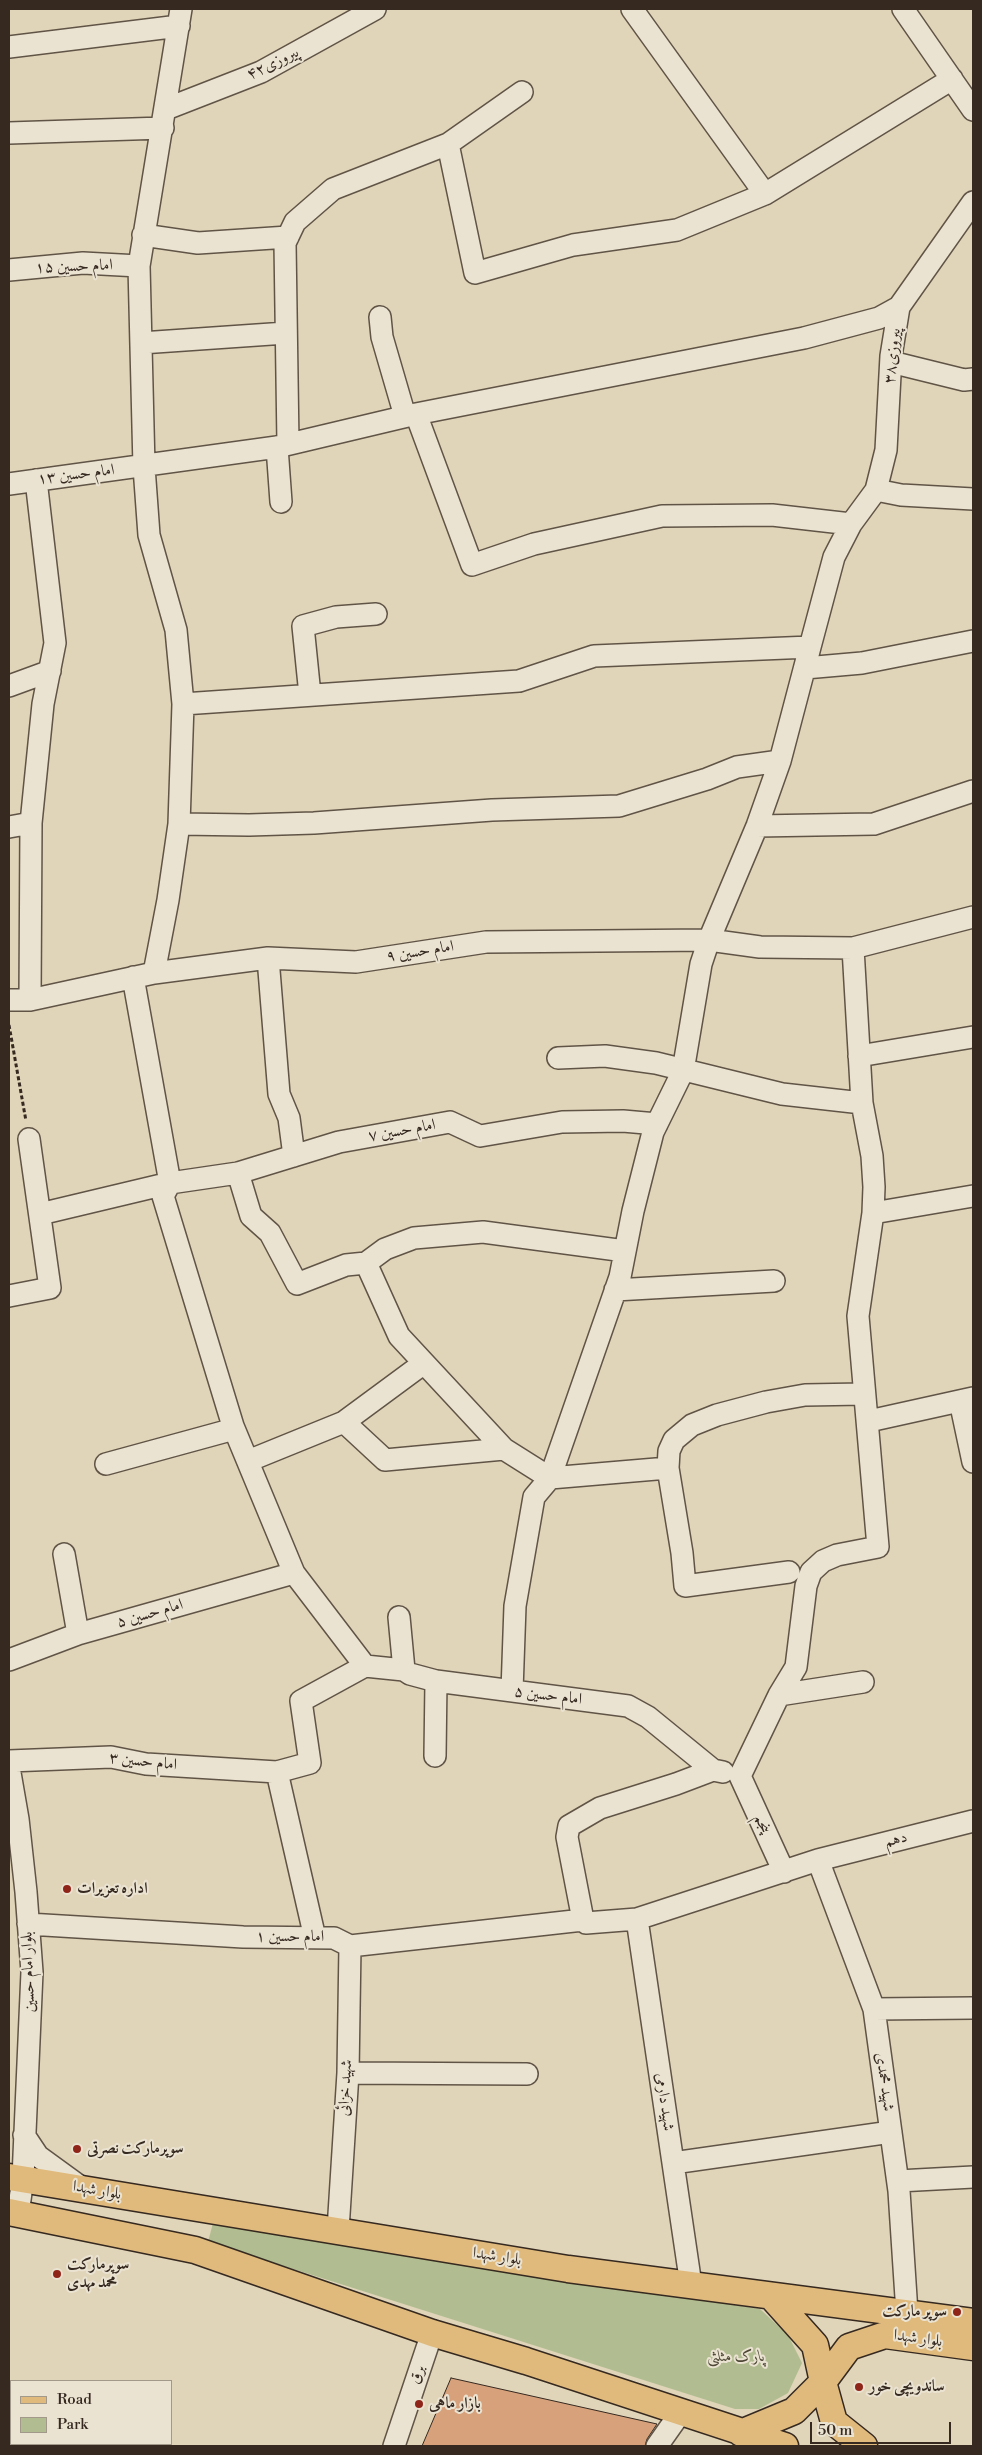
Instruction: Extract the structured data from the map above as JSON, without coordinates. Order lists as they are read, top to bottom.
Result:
{
  "streets": {
    "main road": ["بلوار شهدا"],
    "street": [
      "پیروزی۴۲",
      "امام حسین ۱۵",
      "پیروزی۳۸",
      "امام حسین ۱۳",
      "امام حسین ۹",
      "امام حسین ۷",
      "امام حسین ۵",
      "امام حسین ۳",
      "پنجم",
      "دهم",
      "امام حسین ۱",
      "بلوار امام حسین",
      "شهید محمدی",
      "شهید خزائی",
      "شهید دارمی",
      "برق"
    ]
  },
  "crossings": [
    ["پیروزی۳۸", "امام حسین ۱۳"],
    ["پیروزی۳۸", "امام حسین ۹"],
    ["پیروزی۳۸", "امام حسین ۷"],
    ["امام حسین ۵", "امام حسین ۳"],
    ["پنجم", "دهم"],
    ["پنجم", "امام حسین ۱"],
    ["دهم", "امام حسین ۱"],
    ["دهم", "شهید محمدی"],
    ["امام حسین ۱", "بلوار امام حسین"],
    ["امام حسین ۱", "شهید خزائی"],
    ["امام حسین ۱", "شهید دارمی"],
    ["بلوار امام حسین", "بلوار شهدا"],
    ["شهید محمدی", "بلوار شهدا"],
    ["شهید خزائی", "بلوار شهدا"],
    ["شهید دارمی", "بلوار شهدا"]
  ],
  "parks": ["پارک مثلثی"],
  "places": [
    "اداره تعزیرات",
    "سوپرمارکت نصرتی",
    "سوپرمارکت محمد مهدی",
    "سوپر مارکت",
    "ساندویچی خور",
    "بازار ماهی"
  ],
  "legend": ["Road", "Park"],
  "scale_bar": "50 m"
}
